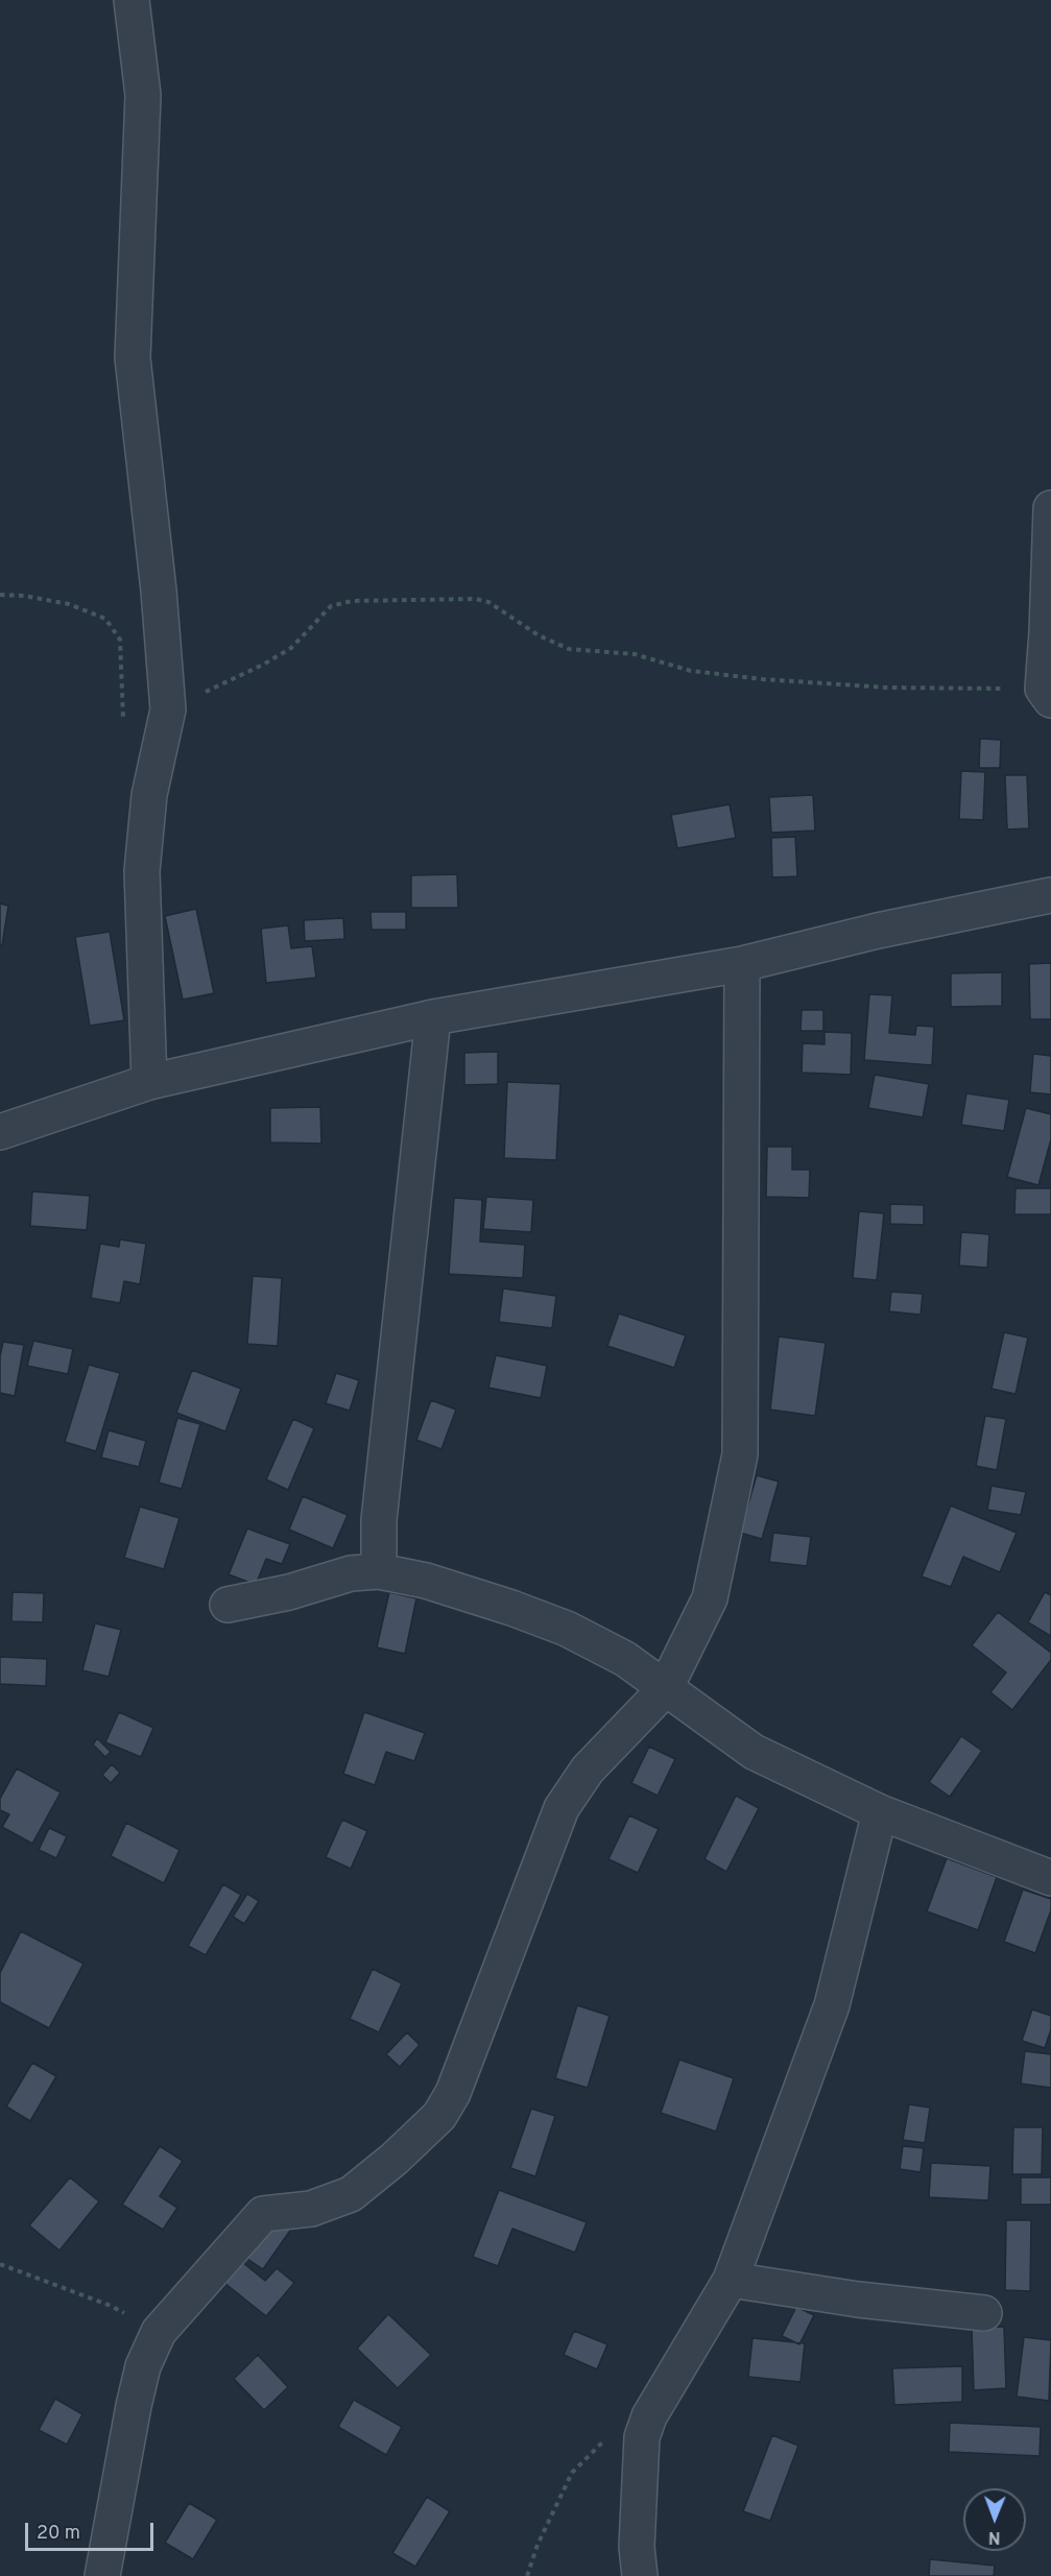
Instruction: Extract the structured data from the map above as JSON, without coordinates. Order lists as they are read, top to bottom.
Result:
{
  "scale_bar": "20 m",
  "north": "bottom"
}
